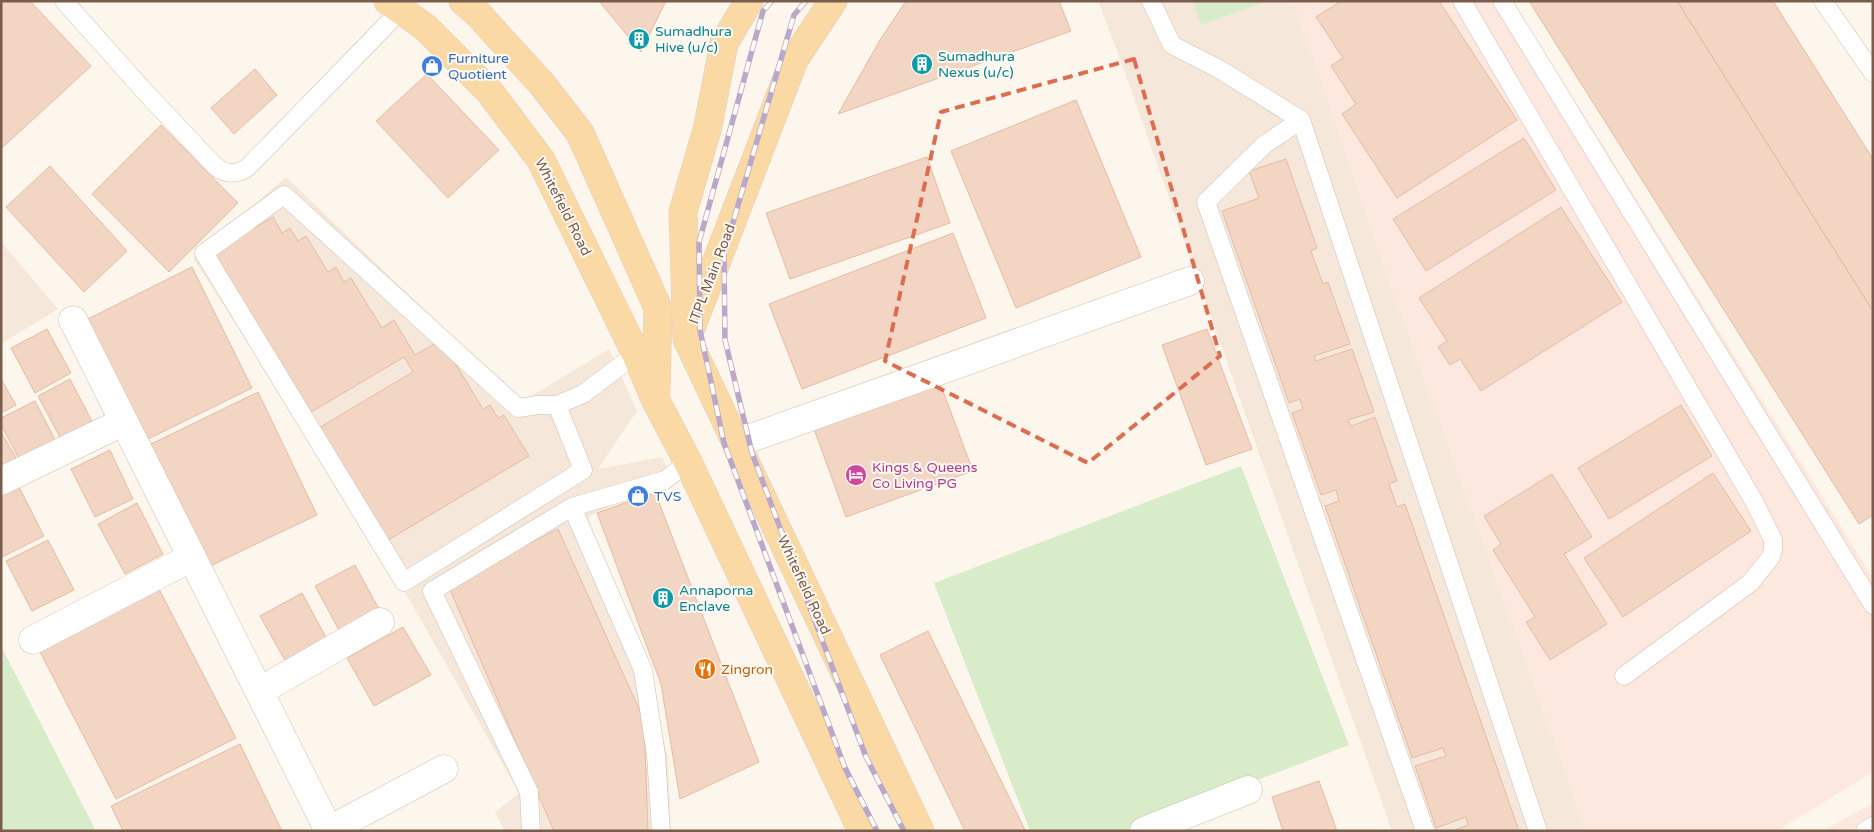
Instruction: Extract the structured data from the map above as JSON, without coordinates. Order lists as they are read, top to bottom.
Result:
{
  "streets": {
    "main road": ["Whitefield Road", "ITPL Main Road"]
  },
  "crossings": [
    ["Whitefield Road", "ITPL Main Road"]
  ],
  "places": {
    "building": ["Sumadhura Hive (u/c)", "Sumadhura Nexus (u/c)", "Annaporna Enclave"],
    "shop": ["Furniture Quotient", "TVS"],
    "hotel": ["Kings & Queens Co Living PG"],
    "restaurant": ["Zingron"]
  }
}
